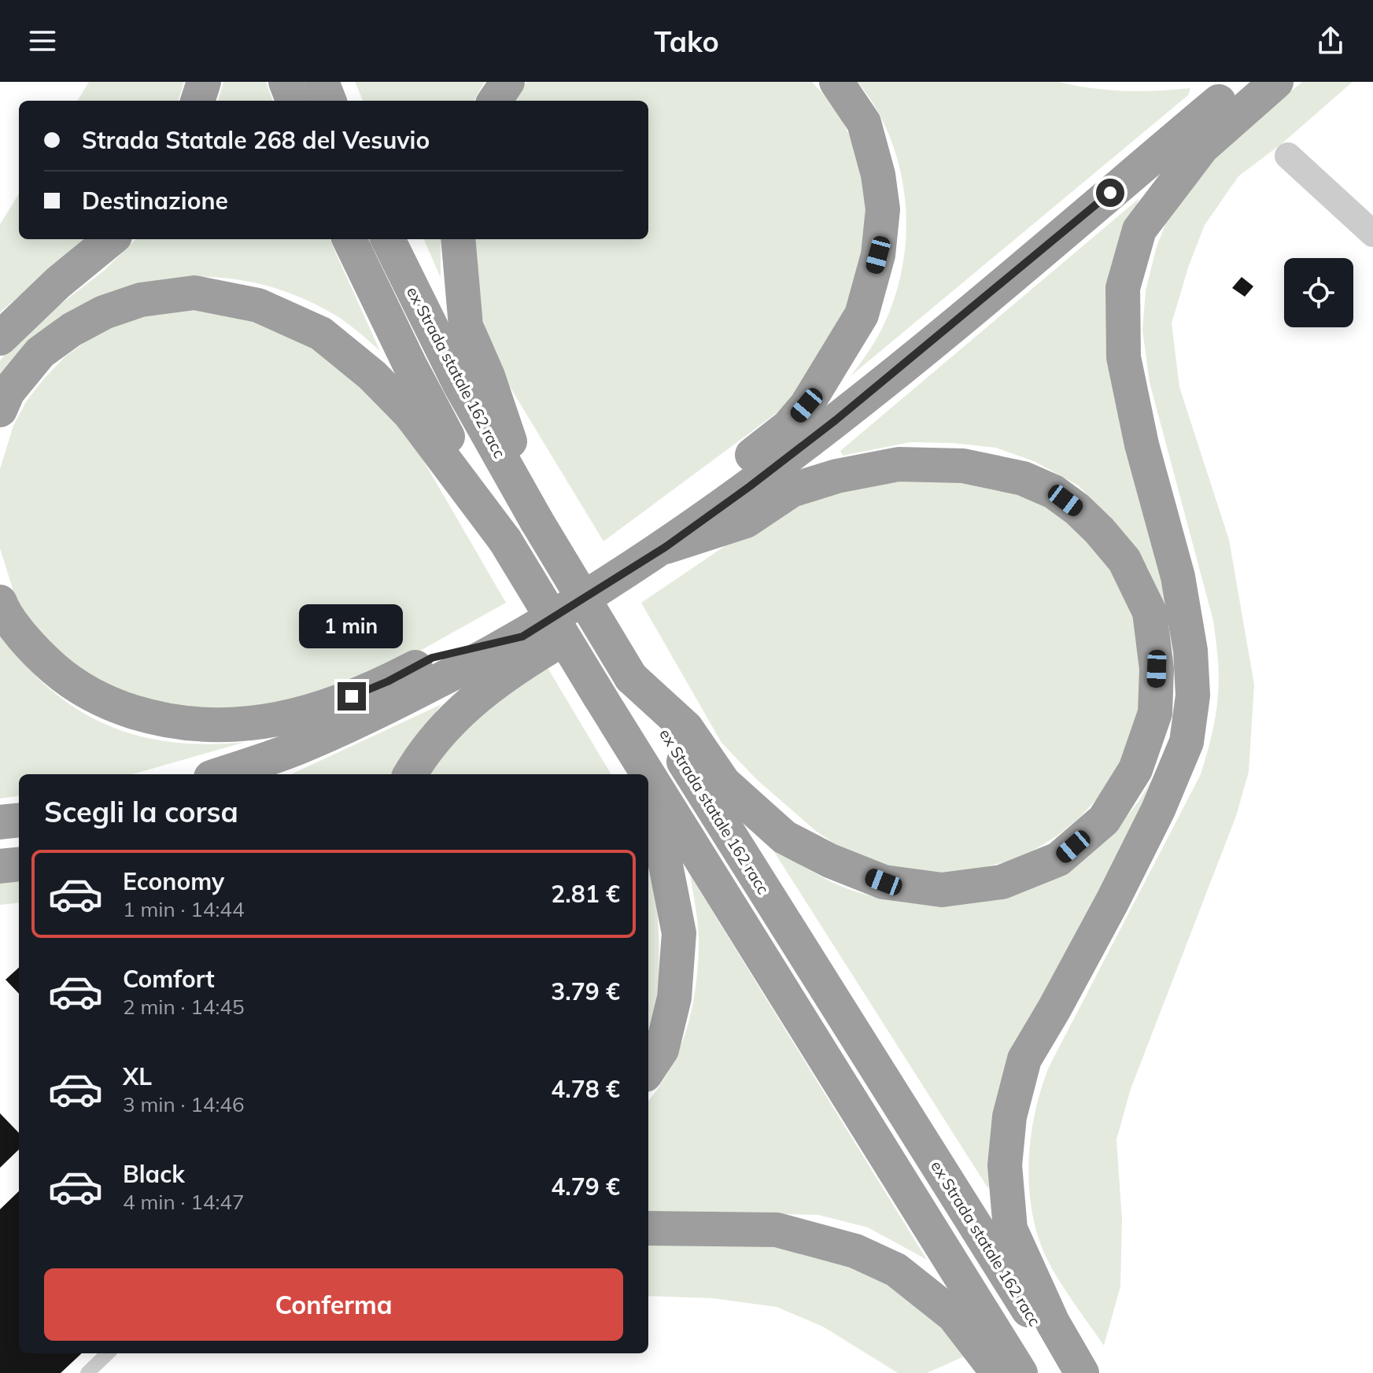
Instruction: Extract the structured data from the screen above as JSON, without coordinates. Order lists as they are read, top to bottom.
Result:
{
  "streets": {
    "highway": ["ex Strada statale 162 racc"]
  },
  "page": {
    "header": "Tako",
    "banner": ["Strada Statale 268 del Vesuvio", "Destinazione"],
    "bubble": "1 min",
    "heading": "Scegli la corsa",
    "list": [
      {
        "name": "Economy",
        "note": "1 min · 14:44",
        "value": "2.81 €"
      },
      {
        "name": "Comfort",
        "note": "2 min · 14:45",
        "value": "3.79 €"
      },
      {
        "name": "XL",
        "note": "3 min · 14:46",
        "value": "4.78 €"
      },
      {
        "name": "Black",
        "note": "4 min · 14:47",
        "value": "4.79 €"
      }
    ],
    "buttons": "Conferma"
  }
}
